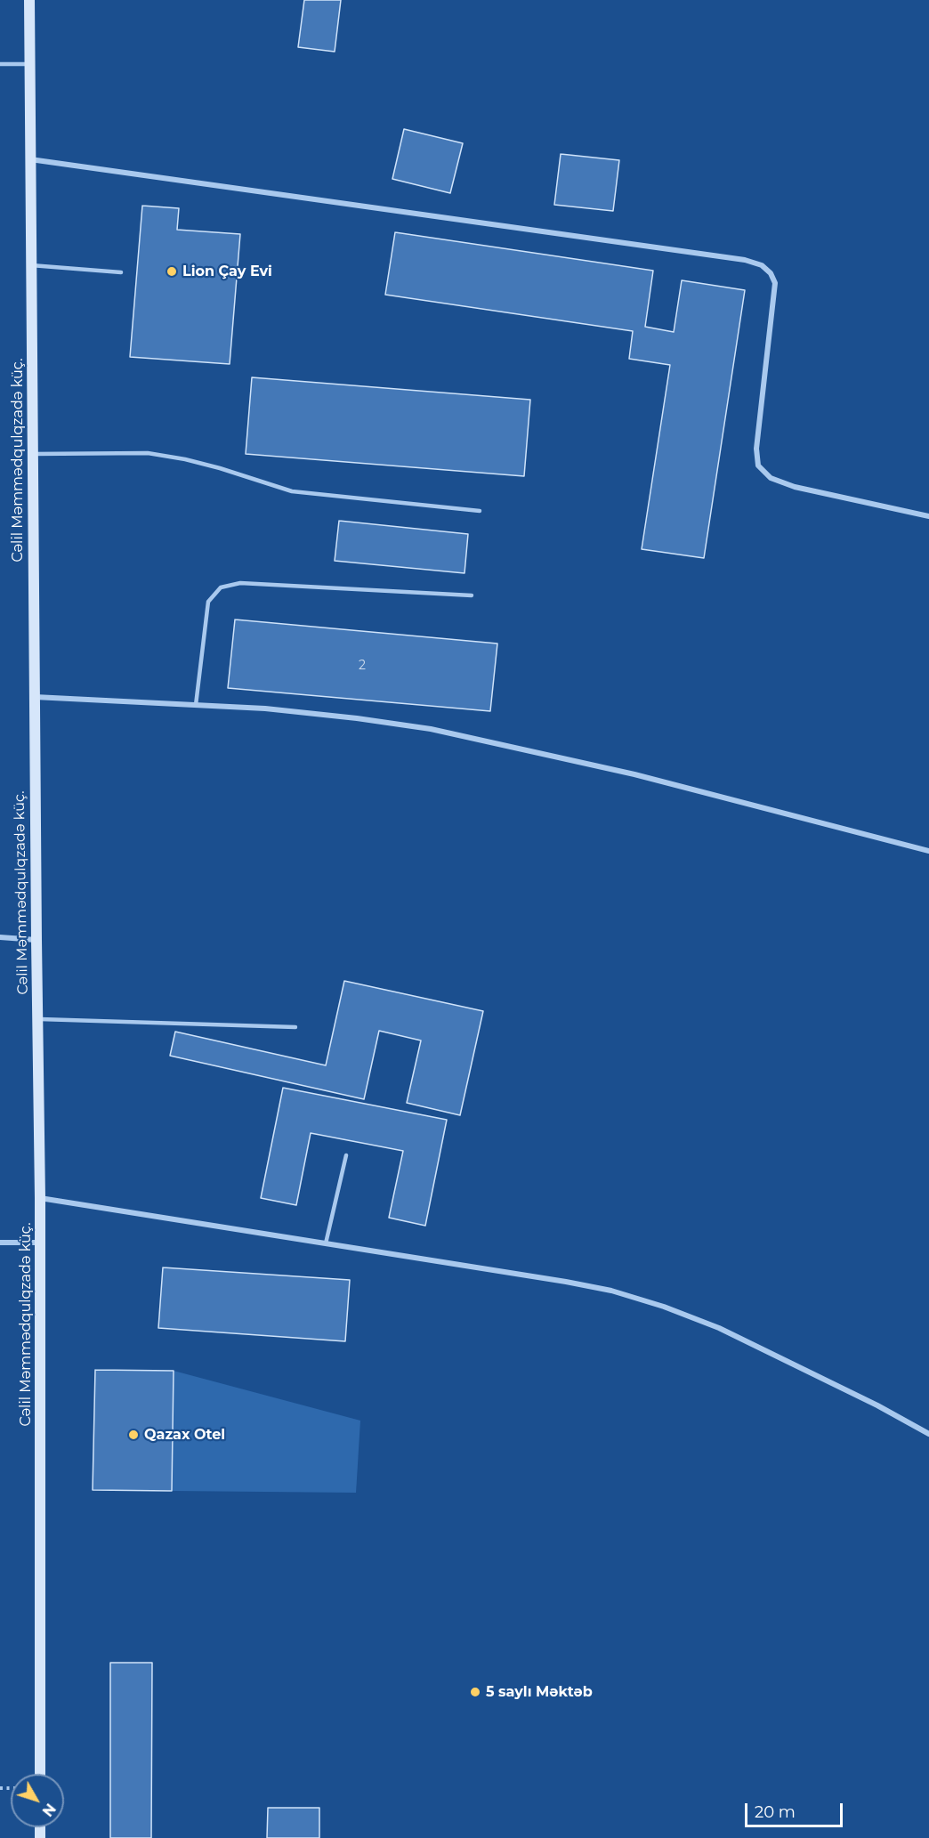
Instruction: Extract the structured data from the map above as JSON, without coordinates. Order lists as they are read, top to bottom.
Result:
{
  "streets": {
    "street": ["Cəlil Məmmədqulqzadə küç."]
  },
  "places": ["Lion Çay Evi", "Qazax Otel", "5 saylı Məktəb"],
  "house_numbers": ["2"],
  "scale_bar": "20 m",
  "north": "bottom right"
}
